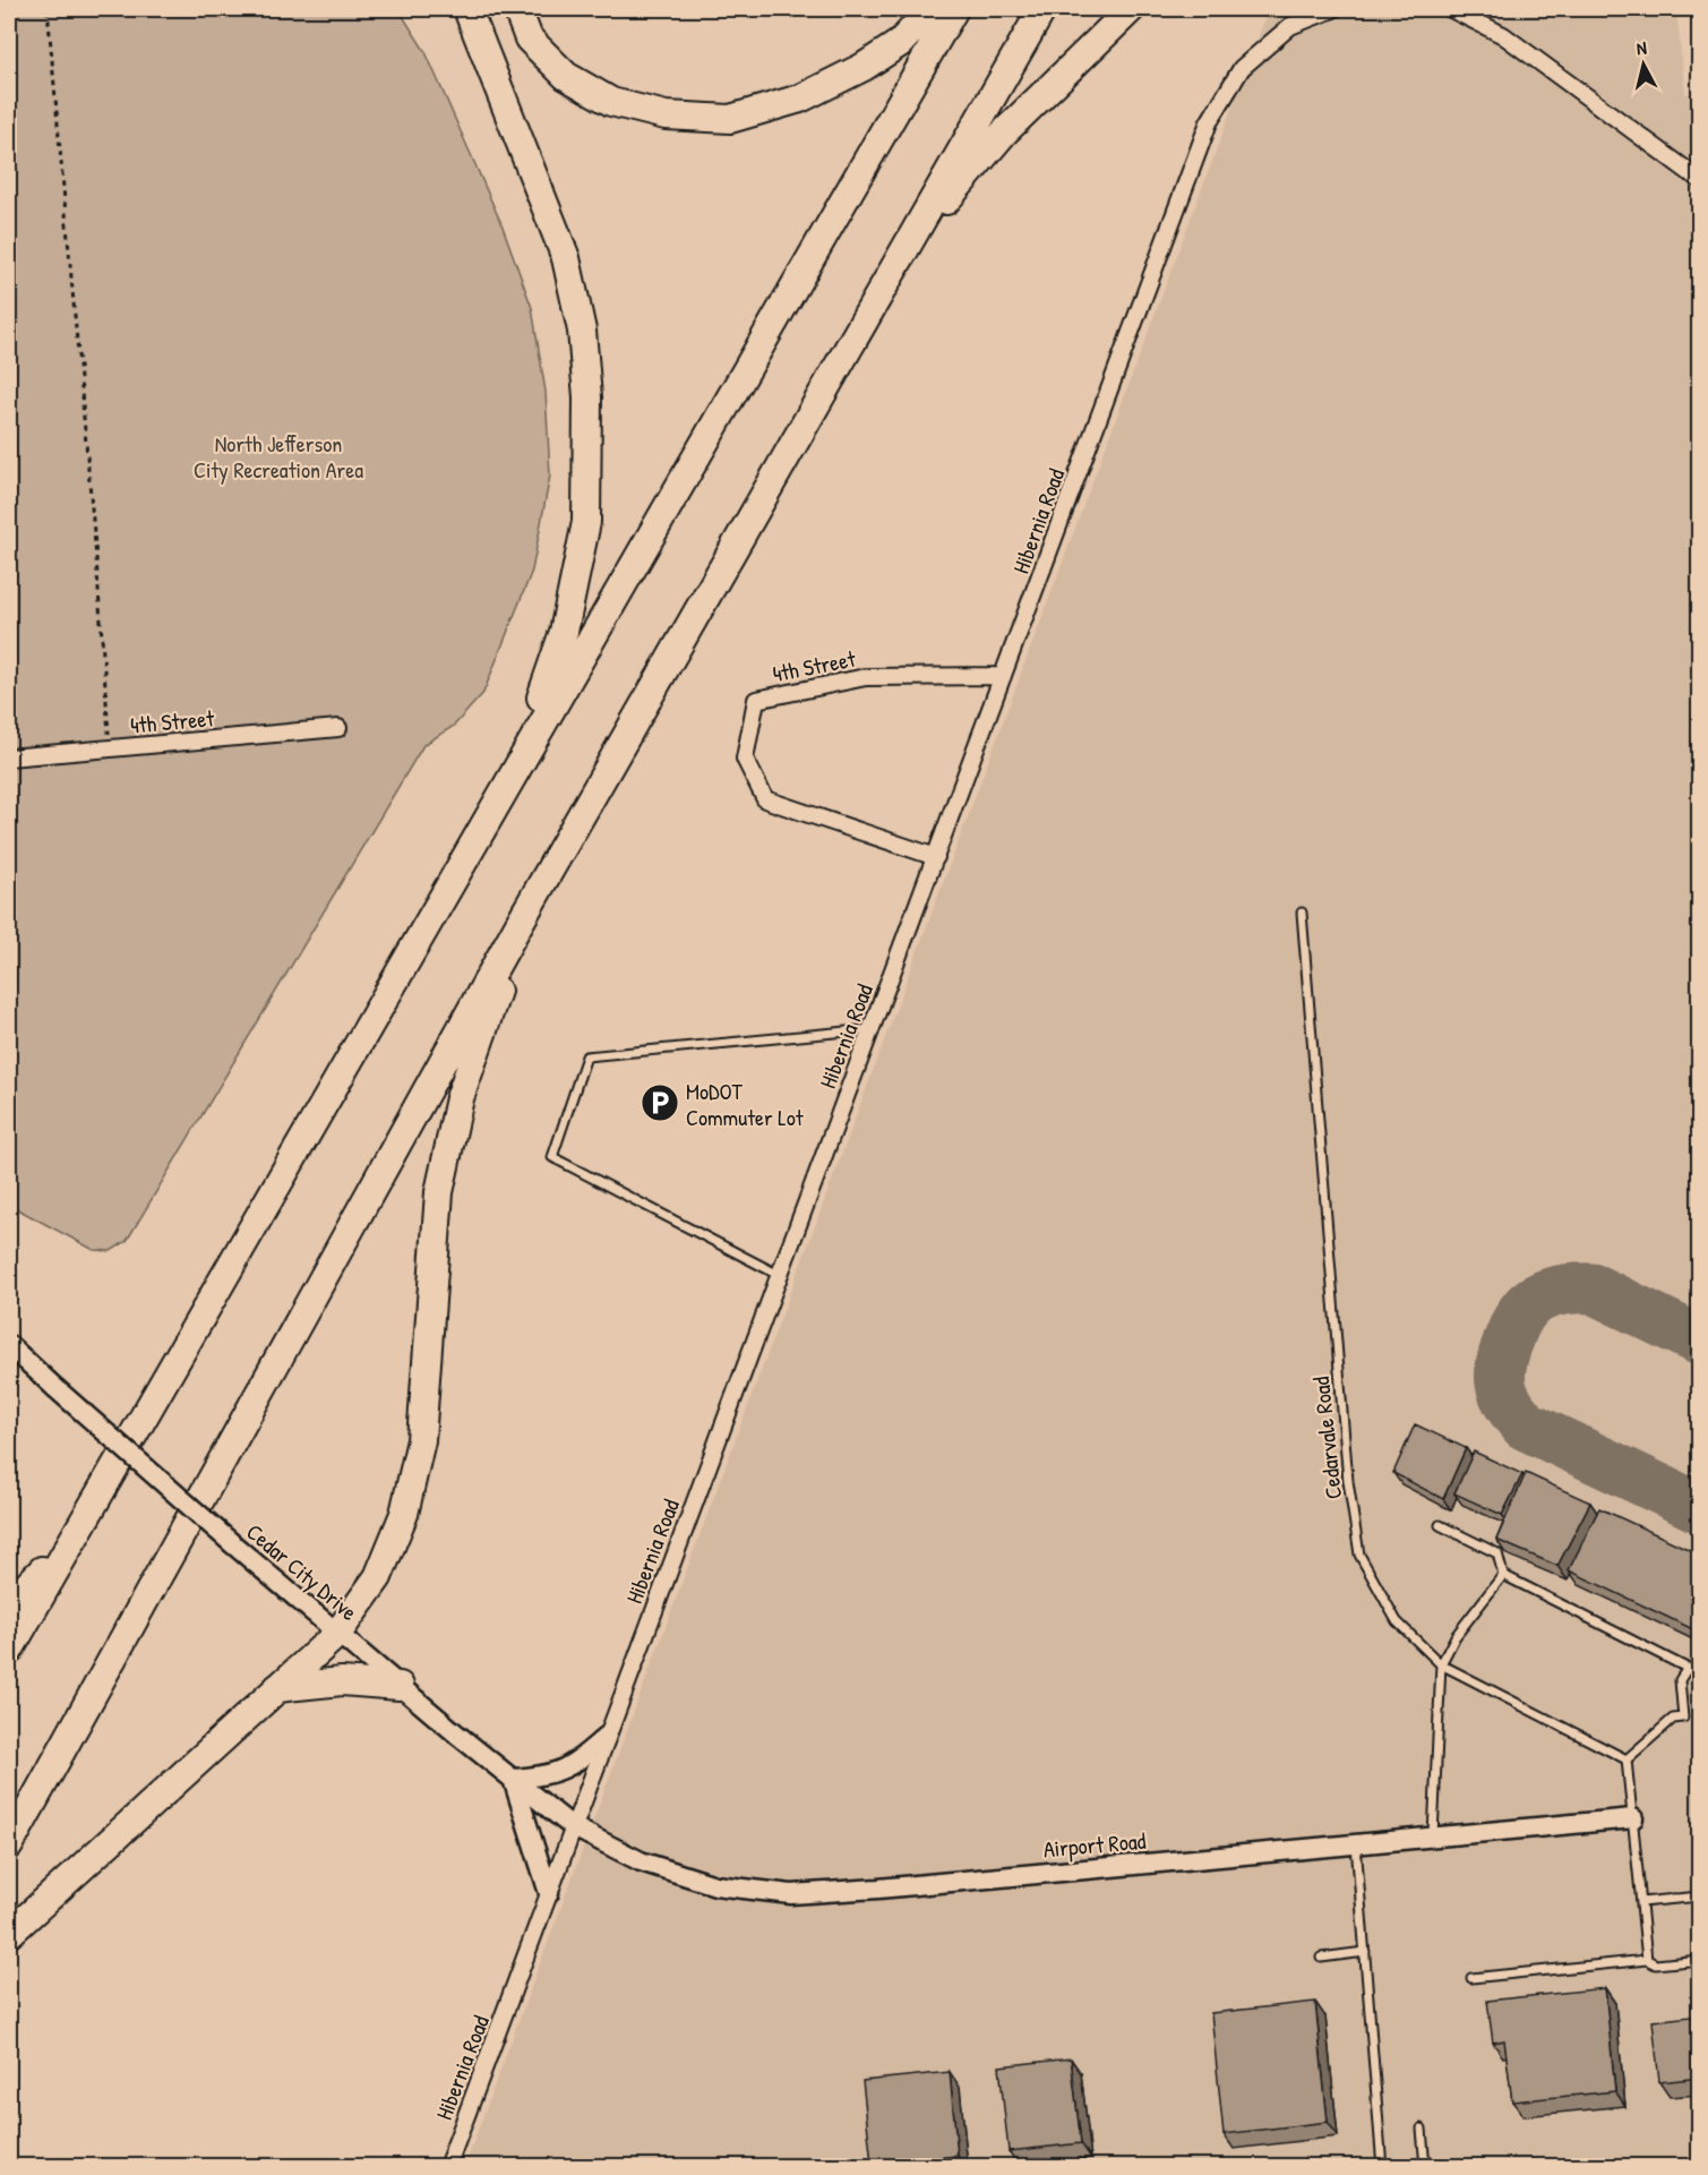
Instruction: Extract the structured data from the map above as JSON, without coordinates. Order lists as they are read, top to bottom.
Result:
{
  "streets": {
    "street": [
      "Hibernia Road",
      "4th Street",
      "Cedar City Drive",
      "Airport Road"
    ],
    "lane": ["Cedarvale Road"]
  },
  "crossings": [
    ["Hibernia Road", "4th Street"],
    ["Hibernia Road", "Cedar City Drive"],
    ["Hibernia Road", "Airport Road"],
    ["Cedar City Drive", "Airport Road"]
  ],
  "parks": ["North Jefferson City Recreation Area"],
  "places": {
    "parking": ["MoDOT Commuter Lot"]
  },
  "north": "top"
}
